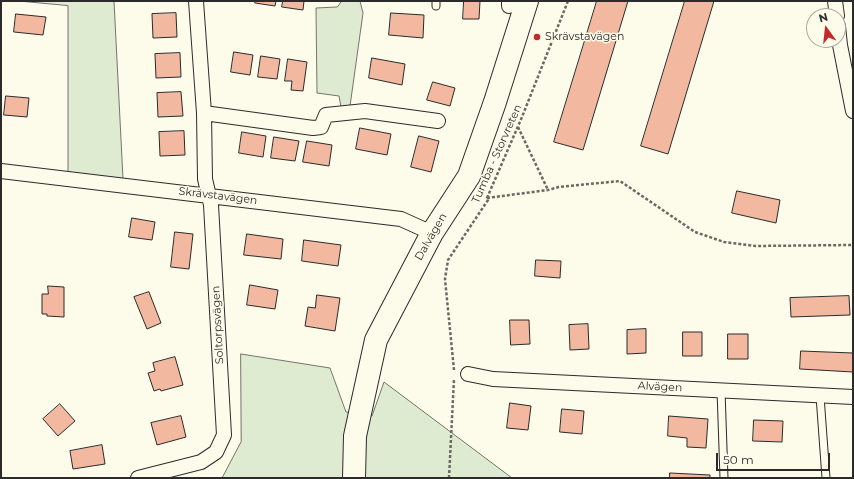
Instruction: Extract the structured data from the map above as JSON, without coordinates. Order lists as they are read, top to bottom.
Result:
{
  "streets": {
    "main road": ["Dalvägen"],
    "street": ["Skrävstavägen", "Soltorpsvägen", "Alvägen"],
    "path": ["Tumba - Storvreten"]
  },
  "crossings": [
    ["Tumba - Storvreten", "Alvägen"],
    ["Skrävstavägen", "Dalvägen"],
    ["Skrävstavägen", "Soltorpsvägen"]
  ],
  "places": ["Skrävstavägen"],
  "scale_bar": "50 m",
  "north": "top"
}
